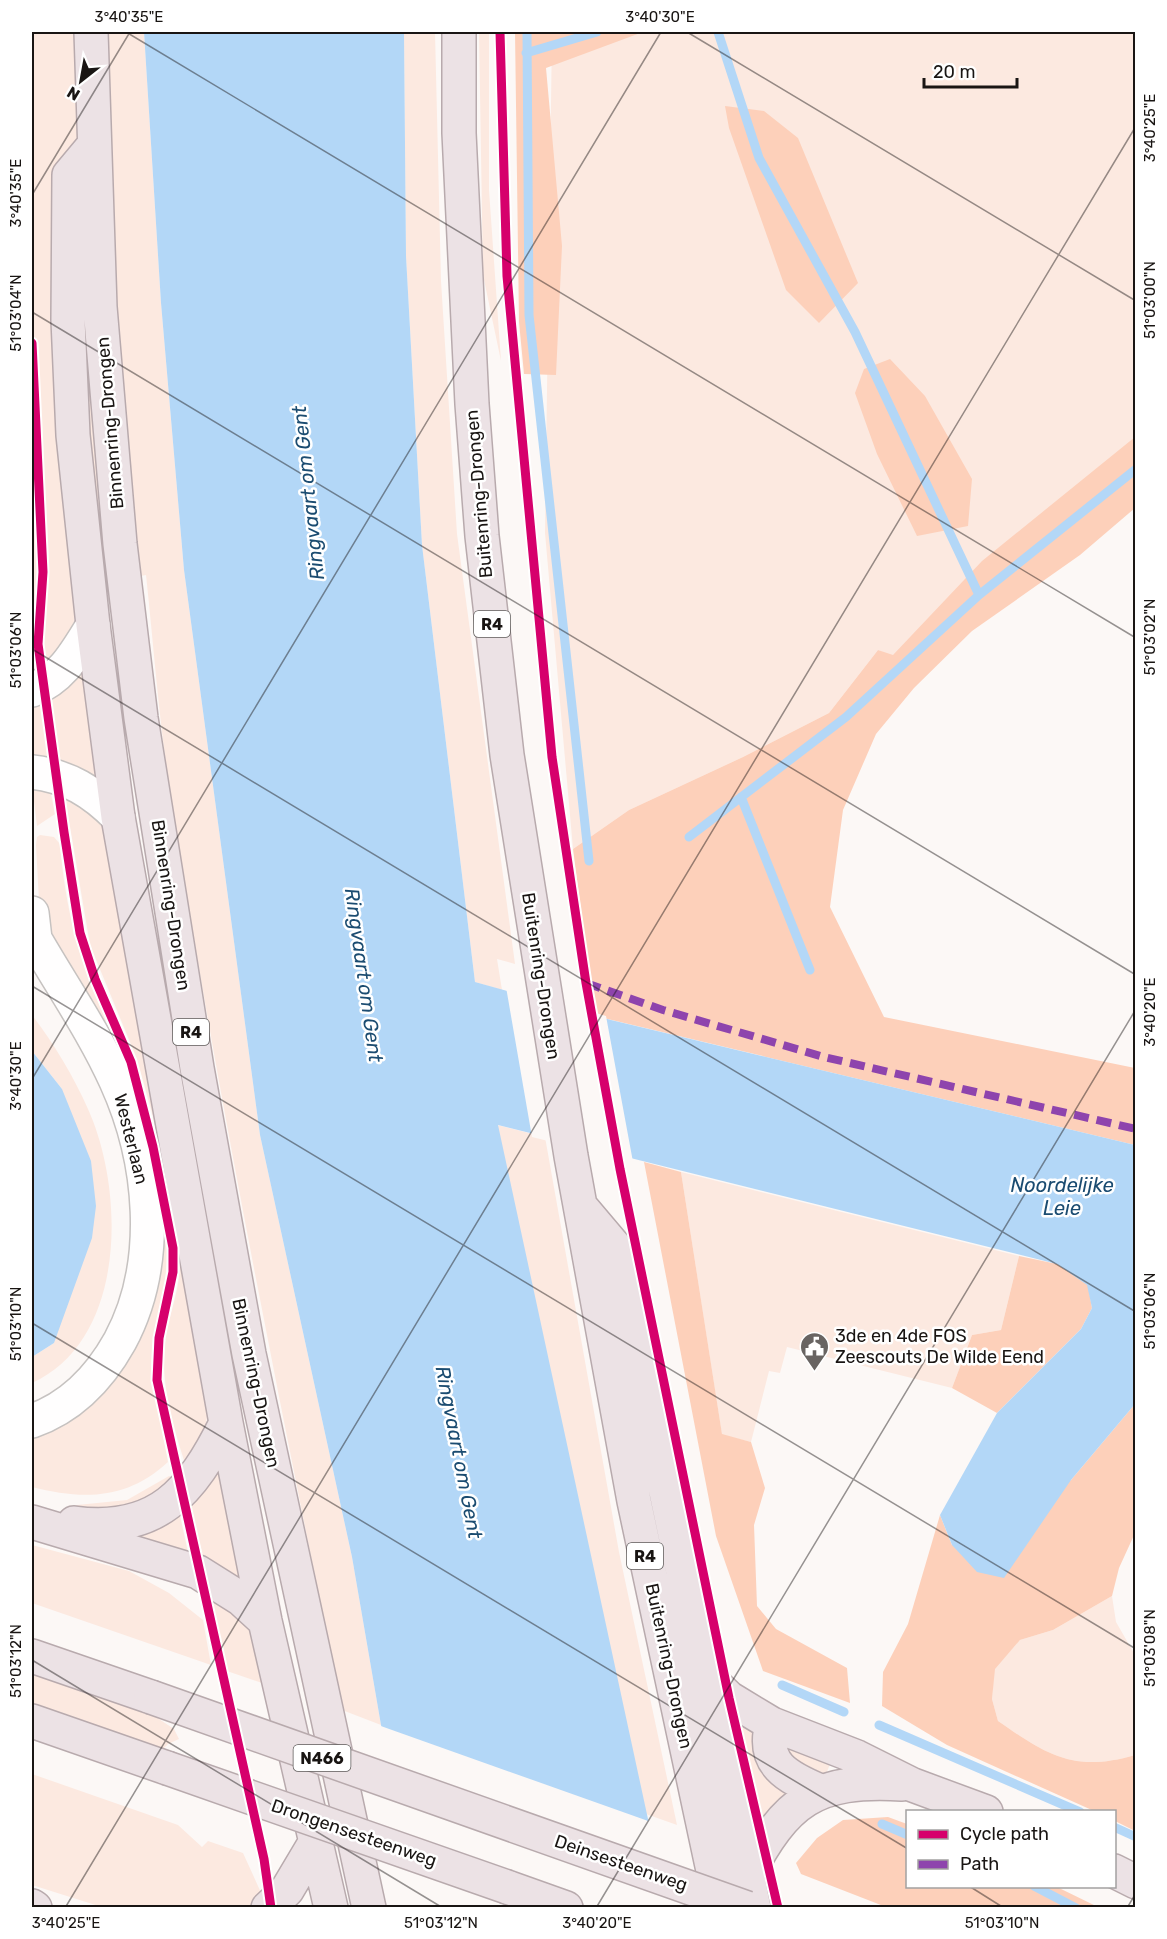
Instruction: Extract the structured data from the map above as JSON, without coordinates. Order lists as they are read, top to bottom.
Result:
{
  "streets": {
    "highway": [
      "Binnenring-Drongen",
      "Buitenring-Drongen",
      "R4",
      "N466",
      "Drongensesteenweg",
      "Deinsesteenweg"
    ],
    "street": ["Westerlaan"]
  },
  "water": ["Ringvaart om Gent", "Noordelijke Leie"],
  "places": {
    "public building": ["3de en 4de FOS Zeescouts De Wilde Eend"]
  },
  "legend": ["Cycle path", "Path"],
  "scale_bar": "20 m",
  "north": "bottom left",
  "coordinates": [
    "3°40'35\"E",
    "3°40'30\"E",
    "3°40'25\"E",
    "51°03'00\"N",
    "51°03'04\"N",
    "51°03'02\"N",
    "51°03'06\"N",
    "3°40'20\"E",
    "51°03'10\"N",
    "51°03'08\"N",
    "51°03'12\"N"
  ]
}
